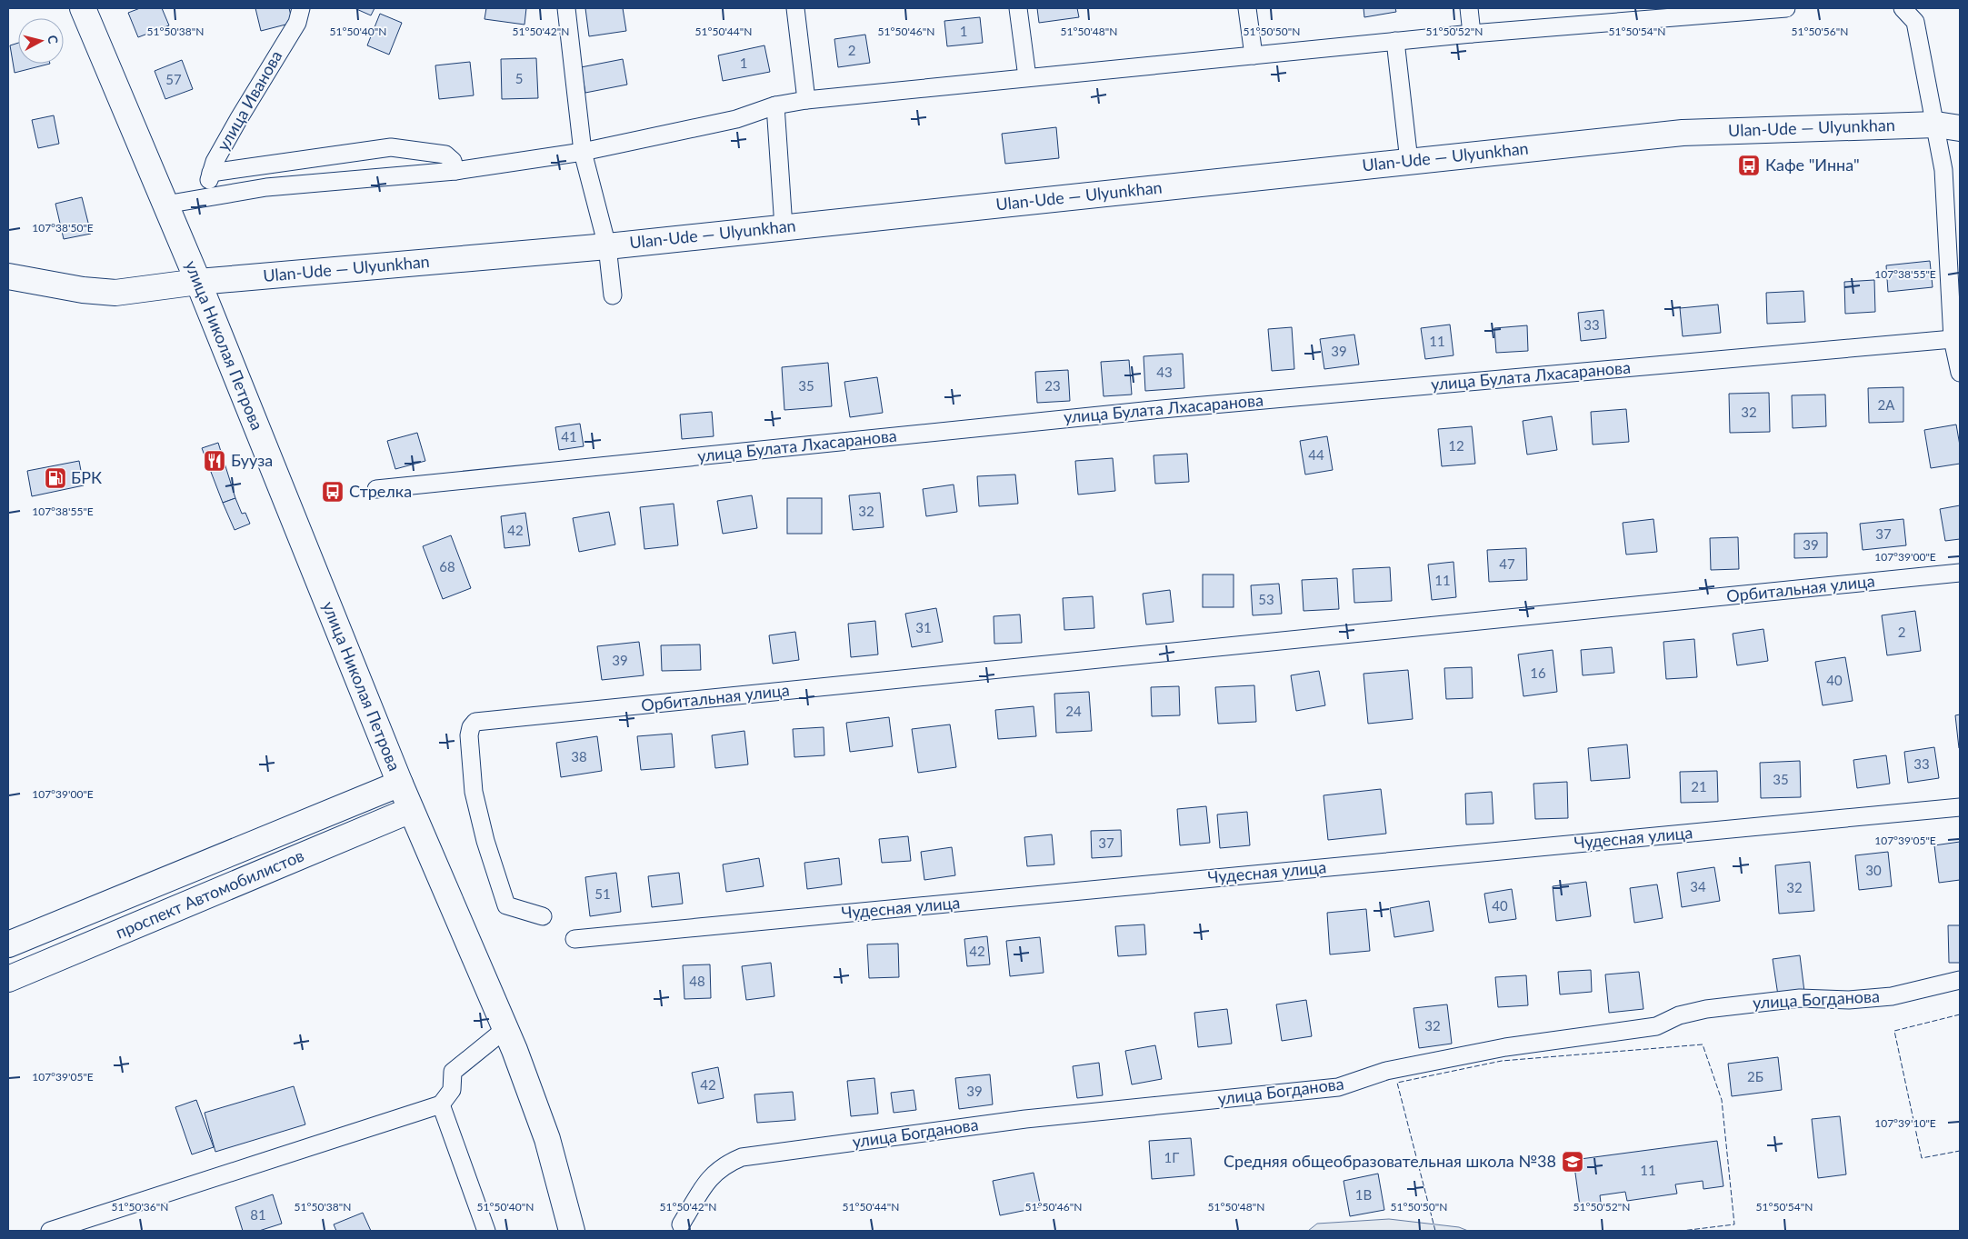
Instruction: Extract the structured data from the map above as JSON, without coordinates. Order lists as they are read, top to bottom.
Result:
{
  "streets": {
    "main road": ["Ulan-Ude — Ulyunkhan", "улица Николая Петрова", "проспект Автомобилистов"],
    "street": [
      "улица Иванова",
      "улица Булата Лхасаранова",
      "Орбитальная улица",
      "Чудесная улица",
      "улица Богданова"
    ]
  },
  "crossings": [
    ["Ulan-Ude — Ulyunkhan", "улица Николая Петрова"],
    ["улица Николая Петрова", "проспект Автомобилистов"]
  ],
  "places": {
    "bus stop": ["Кафе \"Инна\"", "Стрелка"],
    "restaurant": ["Бууза"],
    "fuel station": ["БРК"],
    "school or university": ["Средняя общеобразовательная школа №38"]
  },
  "house_numbers": [
    "1",
    "2",
    "1",
    "5",
    "57",
    "33",
    "11",
    "39",
    "43",
    "35",
    "23",
    "2А",
    "32",
    "41",
    "12",
    "44",
    "32",
    "42",
    "37",
    "39",
    "47",
    "68",
    "11",
    "53",
    "31",
    "2",
    "39",
    "16",
    "40",
    "24",
    "38",
    "33",
    "35",
    "21",
    "37",
    "30",
    "34",
    "32",
    "51",
    "40",
    "42",
    "48",
    "32",
    "2Б",
    "42",
    "39",
    "1Г",
    "11",
    "1В",
    "81"
  ],
  "north": "right",
  "coordinates": [
    "51°50'38\"N",
    "51°50'40\"N",
    "51°50'42\"N",
    "51°50'44\"N",
    "51°50'46\"N",
    "51°50'48\"N",
    "51°50'50\"N",
    "51°50'52\"N",
    "51°50'54\"N",
    "51°50'56\"N",
    "107°38'50\"E",
    "107°38'55\"E",
    "107°39'00\"E",
    "107°39'05\"E",
    "107°39'10\"E",
    "51°50'36\"N"
  ]
}
